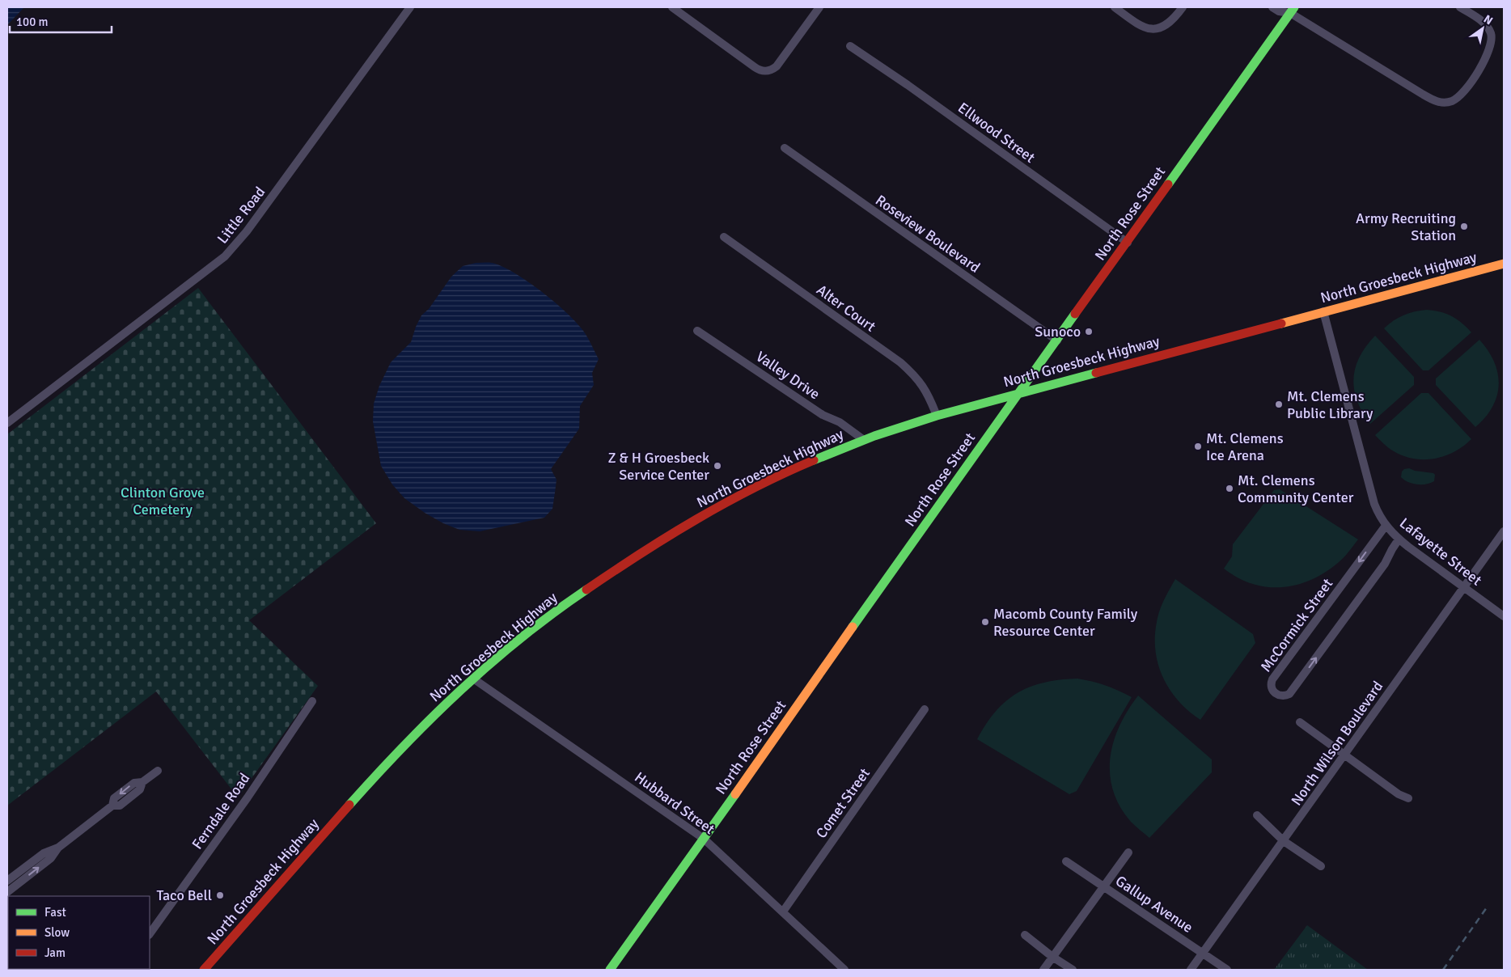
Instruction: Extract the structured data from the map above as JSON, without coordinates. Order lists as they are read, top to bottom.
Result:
{
  "streets": {
    "main road": ["North Rose Street", "North Groesbeck Highway"],
    "street": [
      "Ellwood Street",
      "Little Road",
      "Roseview Boulevard",
      "Alter Court",
      "Valley Drive",
      "Lafayette Street",
      "McCormick Street",
      "North Wilson Boulevard",
      "Hubbard Street",
      "Comet Street",
      "Ferndale Road",
      "Gallup Avenue"
    ]
  },
  "crossings": [
    ["Ellwood Street", "North Rose Street"],
    ["North Rose Street", "Roseview Boulevard"],
    ["North Rose Street", "North Groesbeck Highway"],
    ["North Rose Street", "Hubbard Street"],
    ["North Groesbeck Highway", "Alter Court"],
    ["North Groesbeck Highway", "Valley Drive"],
    ["North Groesbeck Highway", "Lafayette Street"],
    ["North Groesbeck Highway", "Hubbard Street"],
    ["Lafayette Street", "McCormick Street"],
    ["Lafayette Street", "North Wilson Boulevard"],
    ["North Wilson Boulevard", "Gallup Avenue"],
    ["Hubbard Street", "Comet Street"]
  ],
  "parks": ["Clinton Grove Cemetery"],
  "places": [
    "Army Recruiting Station",
    "Sunoco",
    "Mt. Clemens Public Library",
    "Mt. Clemens Ice Arena",
    "Z & H Groesbeck Service Center",
    "Mt. Clemens Community Center",
    "Macomb County Family Resource Center",
    "Taco Bell"
  ],
  "legend": ["Fast", "Slow", "Jam"],
  "scale_bar": "100 m",
  "north": "top right"
}
